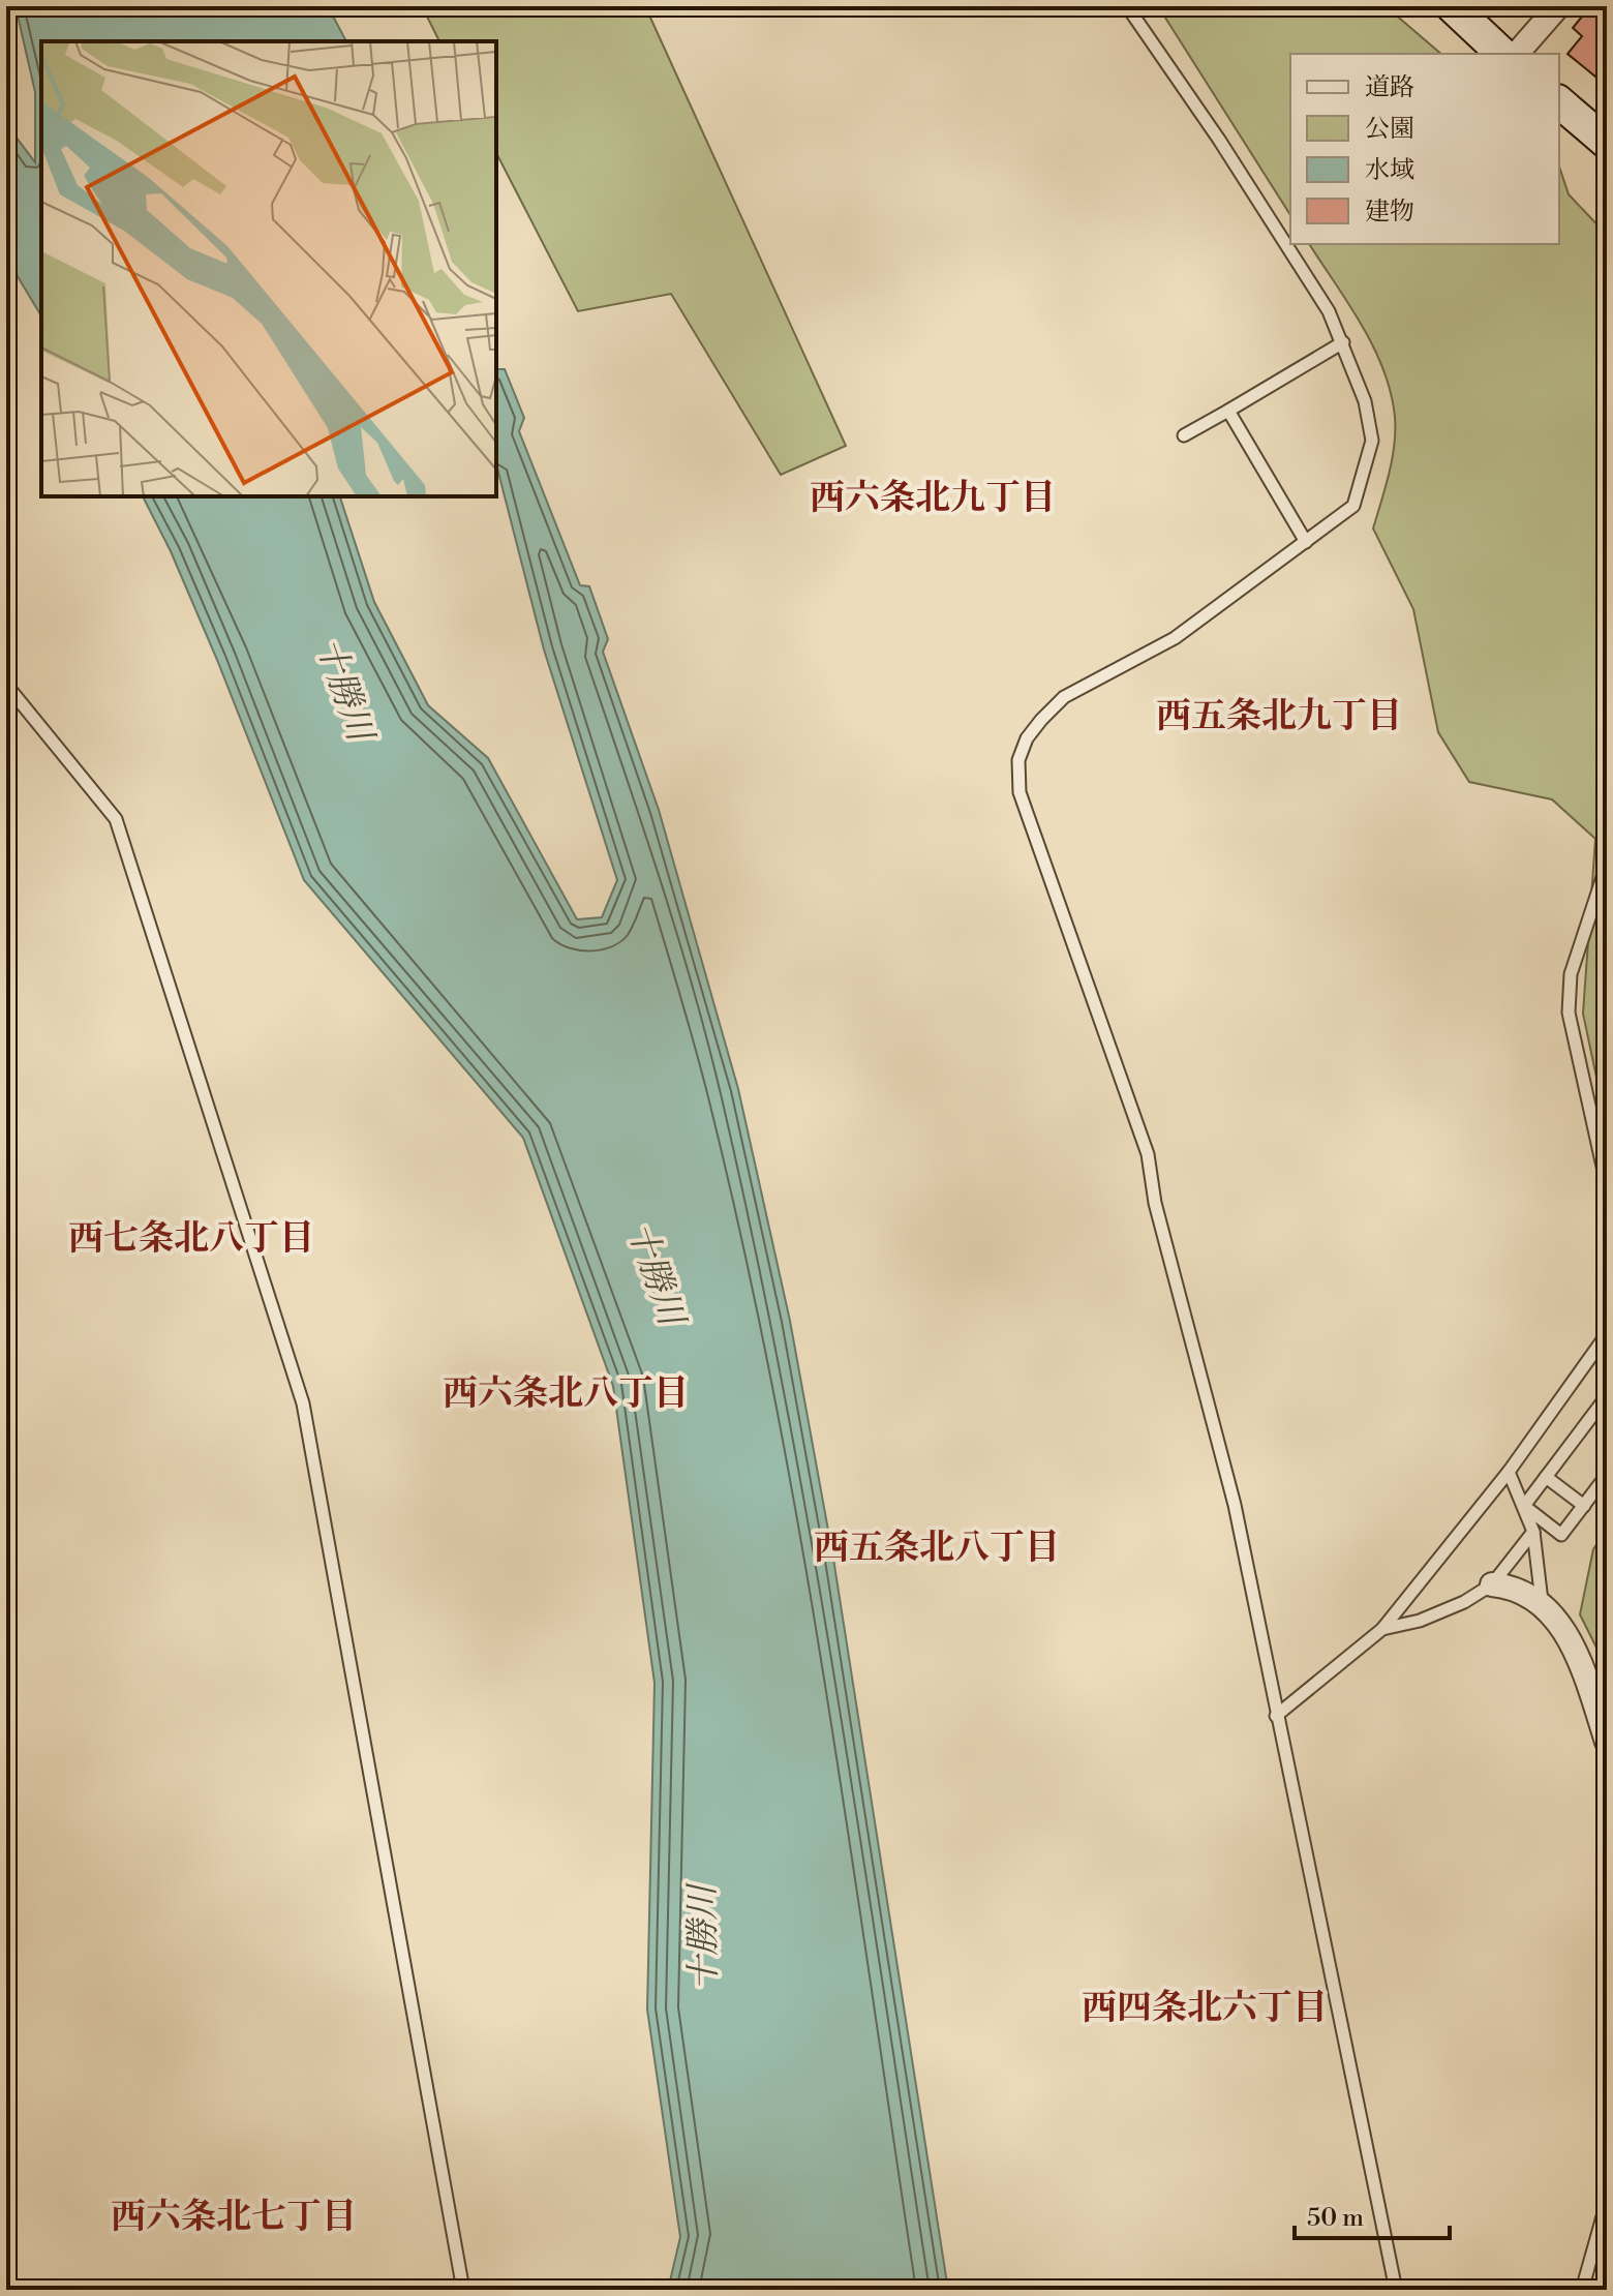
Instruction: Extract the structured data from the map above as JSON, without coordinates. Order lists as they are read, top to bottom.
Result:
{
  "districts": [
    "西六条北九丁目",
    "西五条北九丁目",
    "西七条北八丁目",
    "西六条北八丁目",
    "西五条北八丁目",
    "西四条北六丁目",
    "西六条北七丁目"
  ],
  "water": ["十勝川"],
  "legend": [
    "道路",
    "公園",
    "水域",
    "建物"
  ],
  "scale_bar": "50 m"
}
